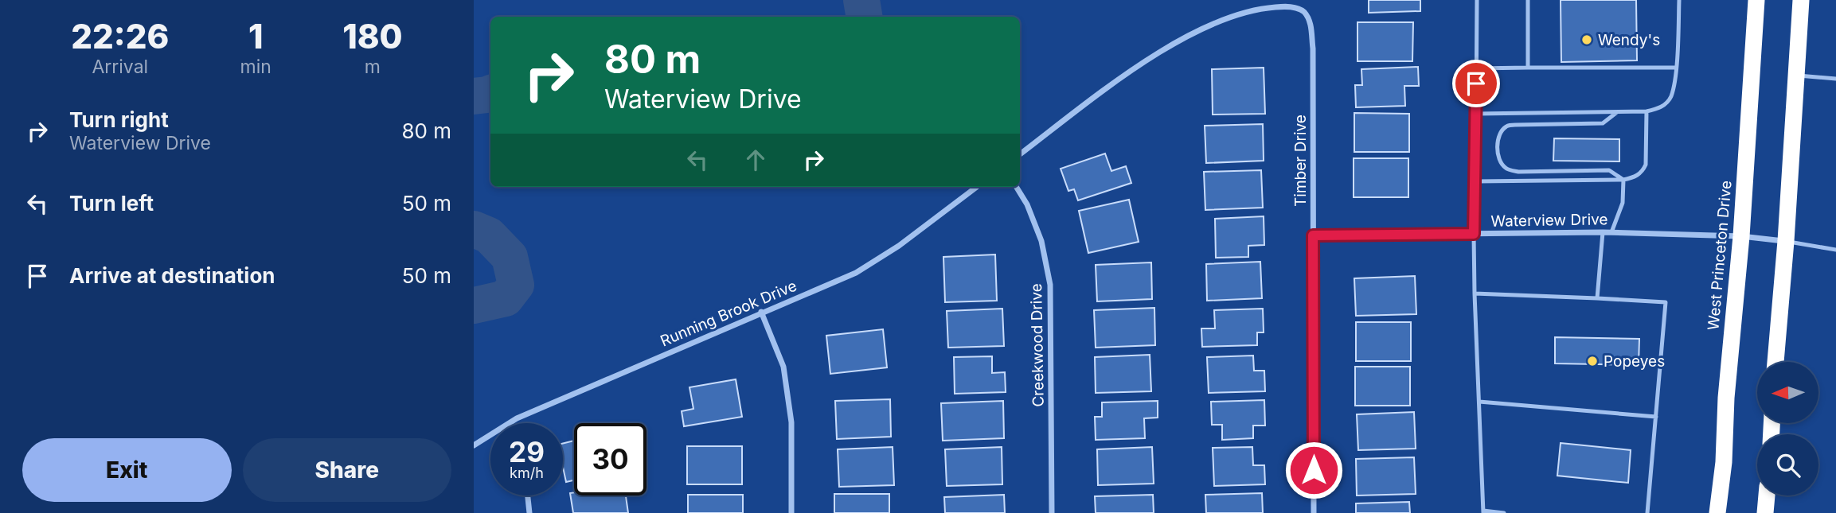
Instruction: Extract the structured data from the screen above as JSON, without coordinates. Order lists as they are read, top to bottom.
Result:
{
  "streets": {
    "highway": ["West Princeton Drive"],
    "street": [
      "Timber Drive",
      "Waterview Drive",
      "Running Brook Drive",
      "Creekwood Drive"
    ]
  },
  "crossings": [
    ["Timber Drive", "Waterview Drive"],
    ["Waterview Drive", "West Princeton Drive"]
  ],
  "places": ["Wendy's", "Popeyes"],
  "north": "left",
  "page": {
    "eta": [
      "22:26",
      "Arrival",
      "1",
      "min",
      "180",
      "m"
    ],
    "turn": ["80 m", "Waterview Drive"],
    "list": [
      {
        "name": "Turn right",
        "note": "Waterview Drive",
        "value": "80 m"
      },
      {
        "name": "Turn left",
        "value": "50 m"
      },
      {
        "name": "Arrive at destination",
        "value": "50 m"
      }
    ],
    "speed": "29 km/h",
    "limit": "30",
    "buttons": ["Exit", "Share"]
  }
}
